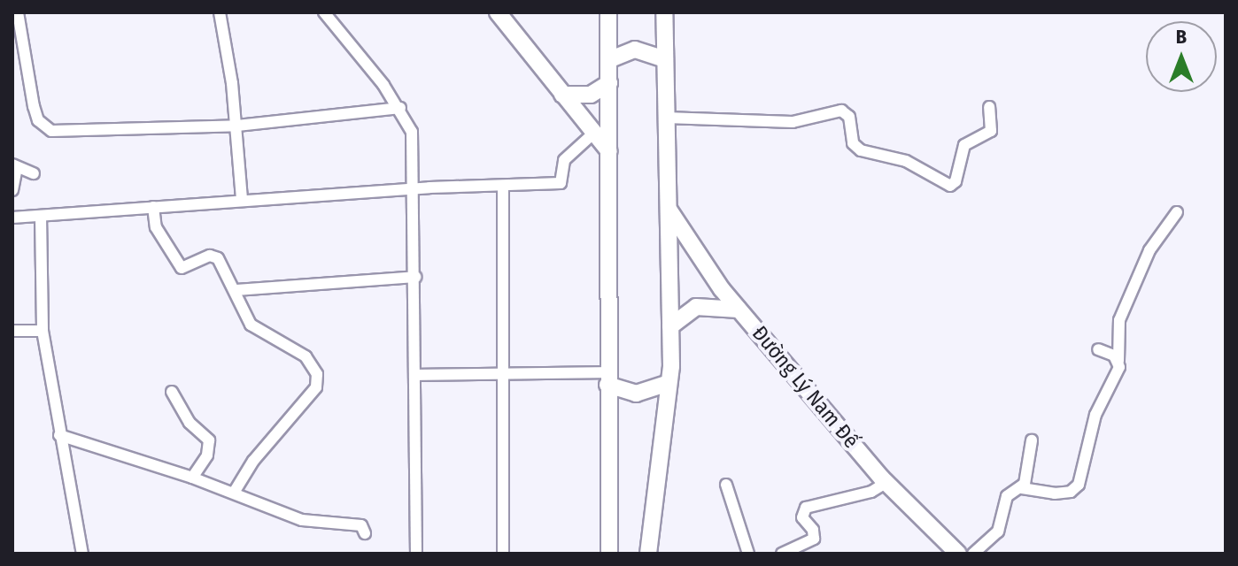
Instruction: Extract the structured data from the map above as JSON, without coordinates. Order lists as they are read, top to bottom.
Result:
{
  "streets": {
    "street": ["Đường Lý Nam Đế"]
  },
  "north": "top"
}
